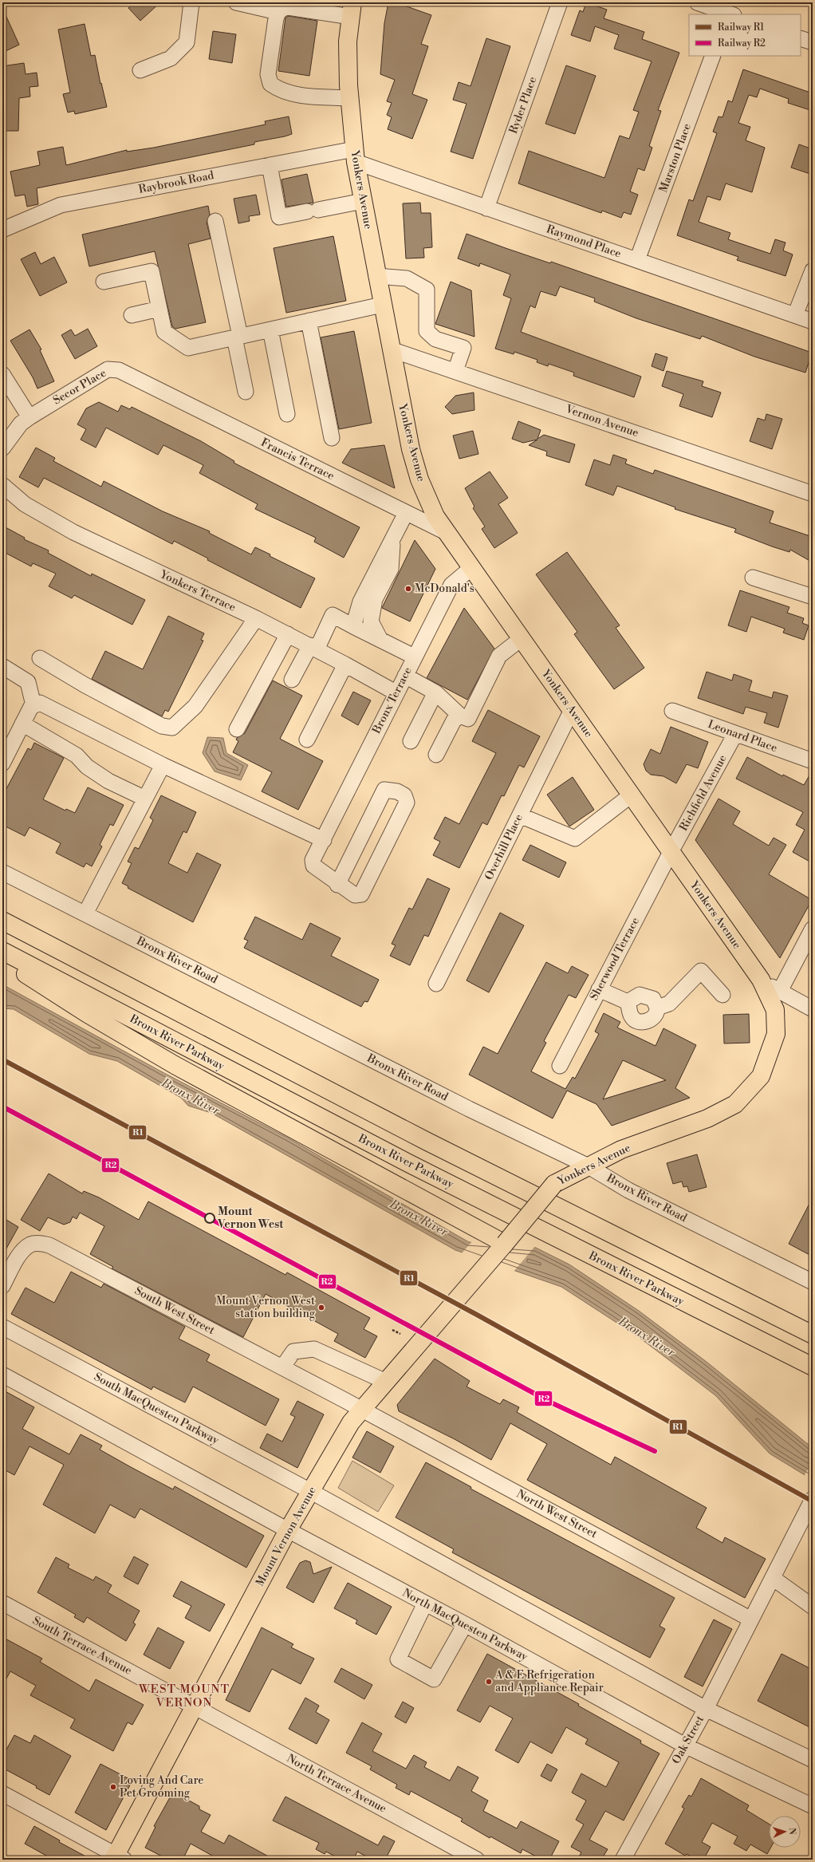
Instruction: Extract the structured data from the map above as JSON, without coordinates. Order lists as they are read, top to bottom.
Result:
{
  "streets": {
    "main road": ["Yonkers Avenue", "Bronx River Parkway", "Mount Vernon Avenue"],
    "street": [
      "Ryder Place",
      "Marston Place",
      "Raybrook Road",
      "Raymond Place",
      "Secor Place",
      "Vernon Avenue",
      "Francis Terrace",
      "Yonkers Terrace",
      "Bronx Terrace",
      "Leonard Place",
      "Richfield Avenue",
      "Overhill Place",
      "Sherwood Terrace",
      "Bronx River Road",
      "South West Street",
      "South MacQuesten Parkway",
      "North West Street",
      "North MacQuesten Parkway",
      "South Terrace Avenue",
      "Oak Street",
      "North Terrace Avenue"
    ]
  },
  "crossings": [
    ["Ryder Place", "Raymond Place"],
    ["Marston Place", "Raymond Place"],
    ["Raybrook Road", "Yonkers Avenue"],
    ["Raybrook Road", "Raymond Place"],
    ["Yonkers Avenue", "Raymond Place"],
    ["Yonkers Avenue", "Vernon Avenue"],
    ["Yonkers Avenue", "Francis Terrace"],
    ["Yonkers Avenue", "Bronx Terrace"],
    ["Yonkers Avenue", "Richfield Avenue"],
    ["Yonkers Avenue", "Overhill Place"],
    ["Yonkers Avenue", "Sherwood Terrace"],
    ["Yonkers Avenue", "Bronx River Road"],
    ["Yonkers Avenue", "Mount Vernon Avenue"],
    ["Secor Place", "Francis Terrace"],
    ["Yonkers Terrace", "Bronx Terrace"],
    ["Leonard Place", "Richfield Avenue"],
    ["Richfield Avenue", "Sherwood Terrace"],
    ["South West Street", "North West Street"],
    ["South West Street", "Mount Vernon Avenue"],
    ["South MacQuesten Parkway", "Mount Vernon Avenue"],
    ["North West Street", "Mount Vernon Avenue"],
    ["North West Street", "Oak Street"],
    ["Mount Vernon Avenue", "North MacQuesten Parkway"],
    ["Mount Vernon Avenue", "South Terrace Avenue"],
    ["Mount Vernon Avenue", "North Terrace Avenue"],
    ["North MacQuesten Parkway", "Oak Street"],
    ["South Terrace Avenue", "North Terrace Avenue"]
  ],
  "districts": ["WEST MOUNT VERNON"],
  "water": ["Bronx River"],
  "places": [
    "McDonald's",
    "Mount Vernon West",
    "Mount Vernon West station building",
    "A & E Refrigeration and Appliance Repair",
    "Loving And Care Pet Grooming"
  ],
  "lines": ["rail line R1", "rail line R2"],
  "legend": ["Railway R1", "Railway R2"],
  "north": "right"
}
